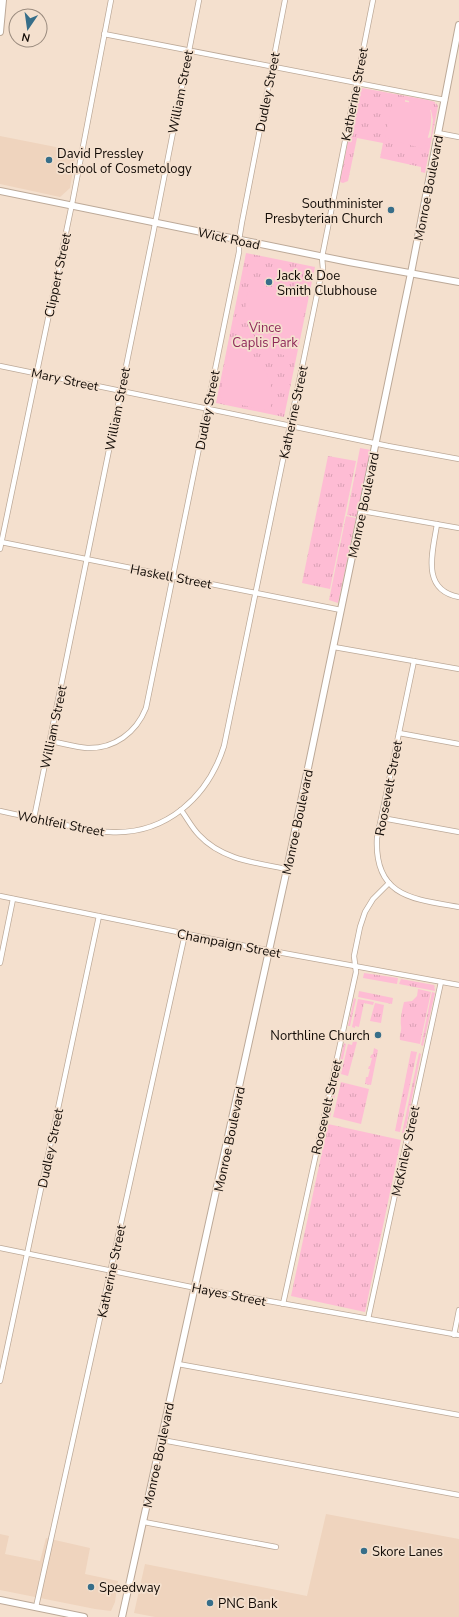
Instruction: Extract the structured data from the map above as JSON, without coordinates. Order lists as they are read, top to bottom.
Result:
{
  "streets": {
    "street": [
      "William Street",
      "Dudley Street",
      "Katherine Street",
      "Monroe Boulevard",
      "Wick Road",
      "Clippert Street",
      "Mary Street",
      "Haskell Street",
      "Roosevelt Street",
      "Wohlfeil Street",
      "Champaign Street",
      "McKinley Street",
      "Hayes Street"
    ]
  },
  "crossings": [
    ["William Street", "Dudley Street"],
    ["William Street", "Wick Road"],
    ["William Street", "Mary Street"],
    ["William Street", "Haskell Street"],
    ["William Street", "Wohlfeil Street"],
    ["Dudley Street", "Wick Road"],
    ["Dudley Street", "Mary Street"],
    ["Dudley Street", "Haskell Street"],
    ["Dudley Street", "Champaign Street"],
    ["Dudley Street", "Hayes Street"],
    ["Katherine Street", "Wick Road"],
    ["Katherine Street", "Mary Street"],
    ["Katherine Street", "Haskell Street"],
    ["Katherine Street", "Wohlfeil Street"],
    ["Katherine Street", "Champaign Street"],
    ["Katherine Street", "Hayes Street"],
    ["Monroe Boulevard", "Wick Road"],
    ["Monroe Boulevard", "Mary Street"],
    ["Monroe Boulevard", "Haskell Street"],
    ["Monroe Boulevard", "Champaign Street"],
    ["Monroe Boulevard", "Hayes Street"],
    ["Wick Road", "Clippert Street"],
    ["Clippert Street", "Mary Street"],
    ["Clippert Street", "Haskell Street"],
    ["Roosevelt Street", "Champaign Street"],
    ["Roosevelt Street", "Hayes Street"],
    ["Champaign Street", "McKinley Street"],
    ["McKinley Street", "Hayes Street"]
  ],
  "parks": ["Vince Caplis Park"],
  "places": [
    "David Pressley School of Cosmetology",
    "Southminister Presbyterian Church",
    "Jack & Doe Smith Clubhouse",
    "Northline Church",
    "Skore Lanes",
    "Speedway",
    "PNC Bank"
  ],
  "north": "bottom"
}
